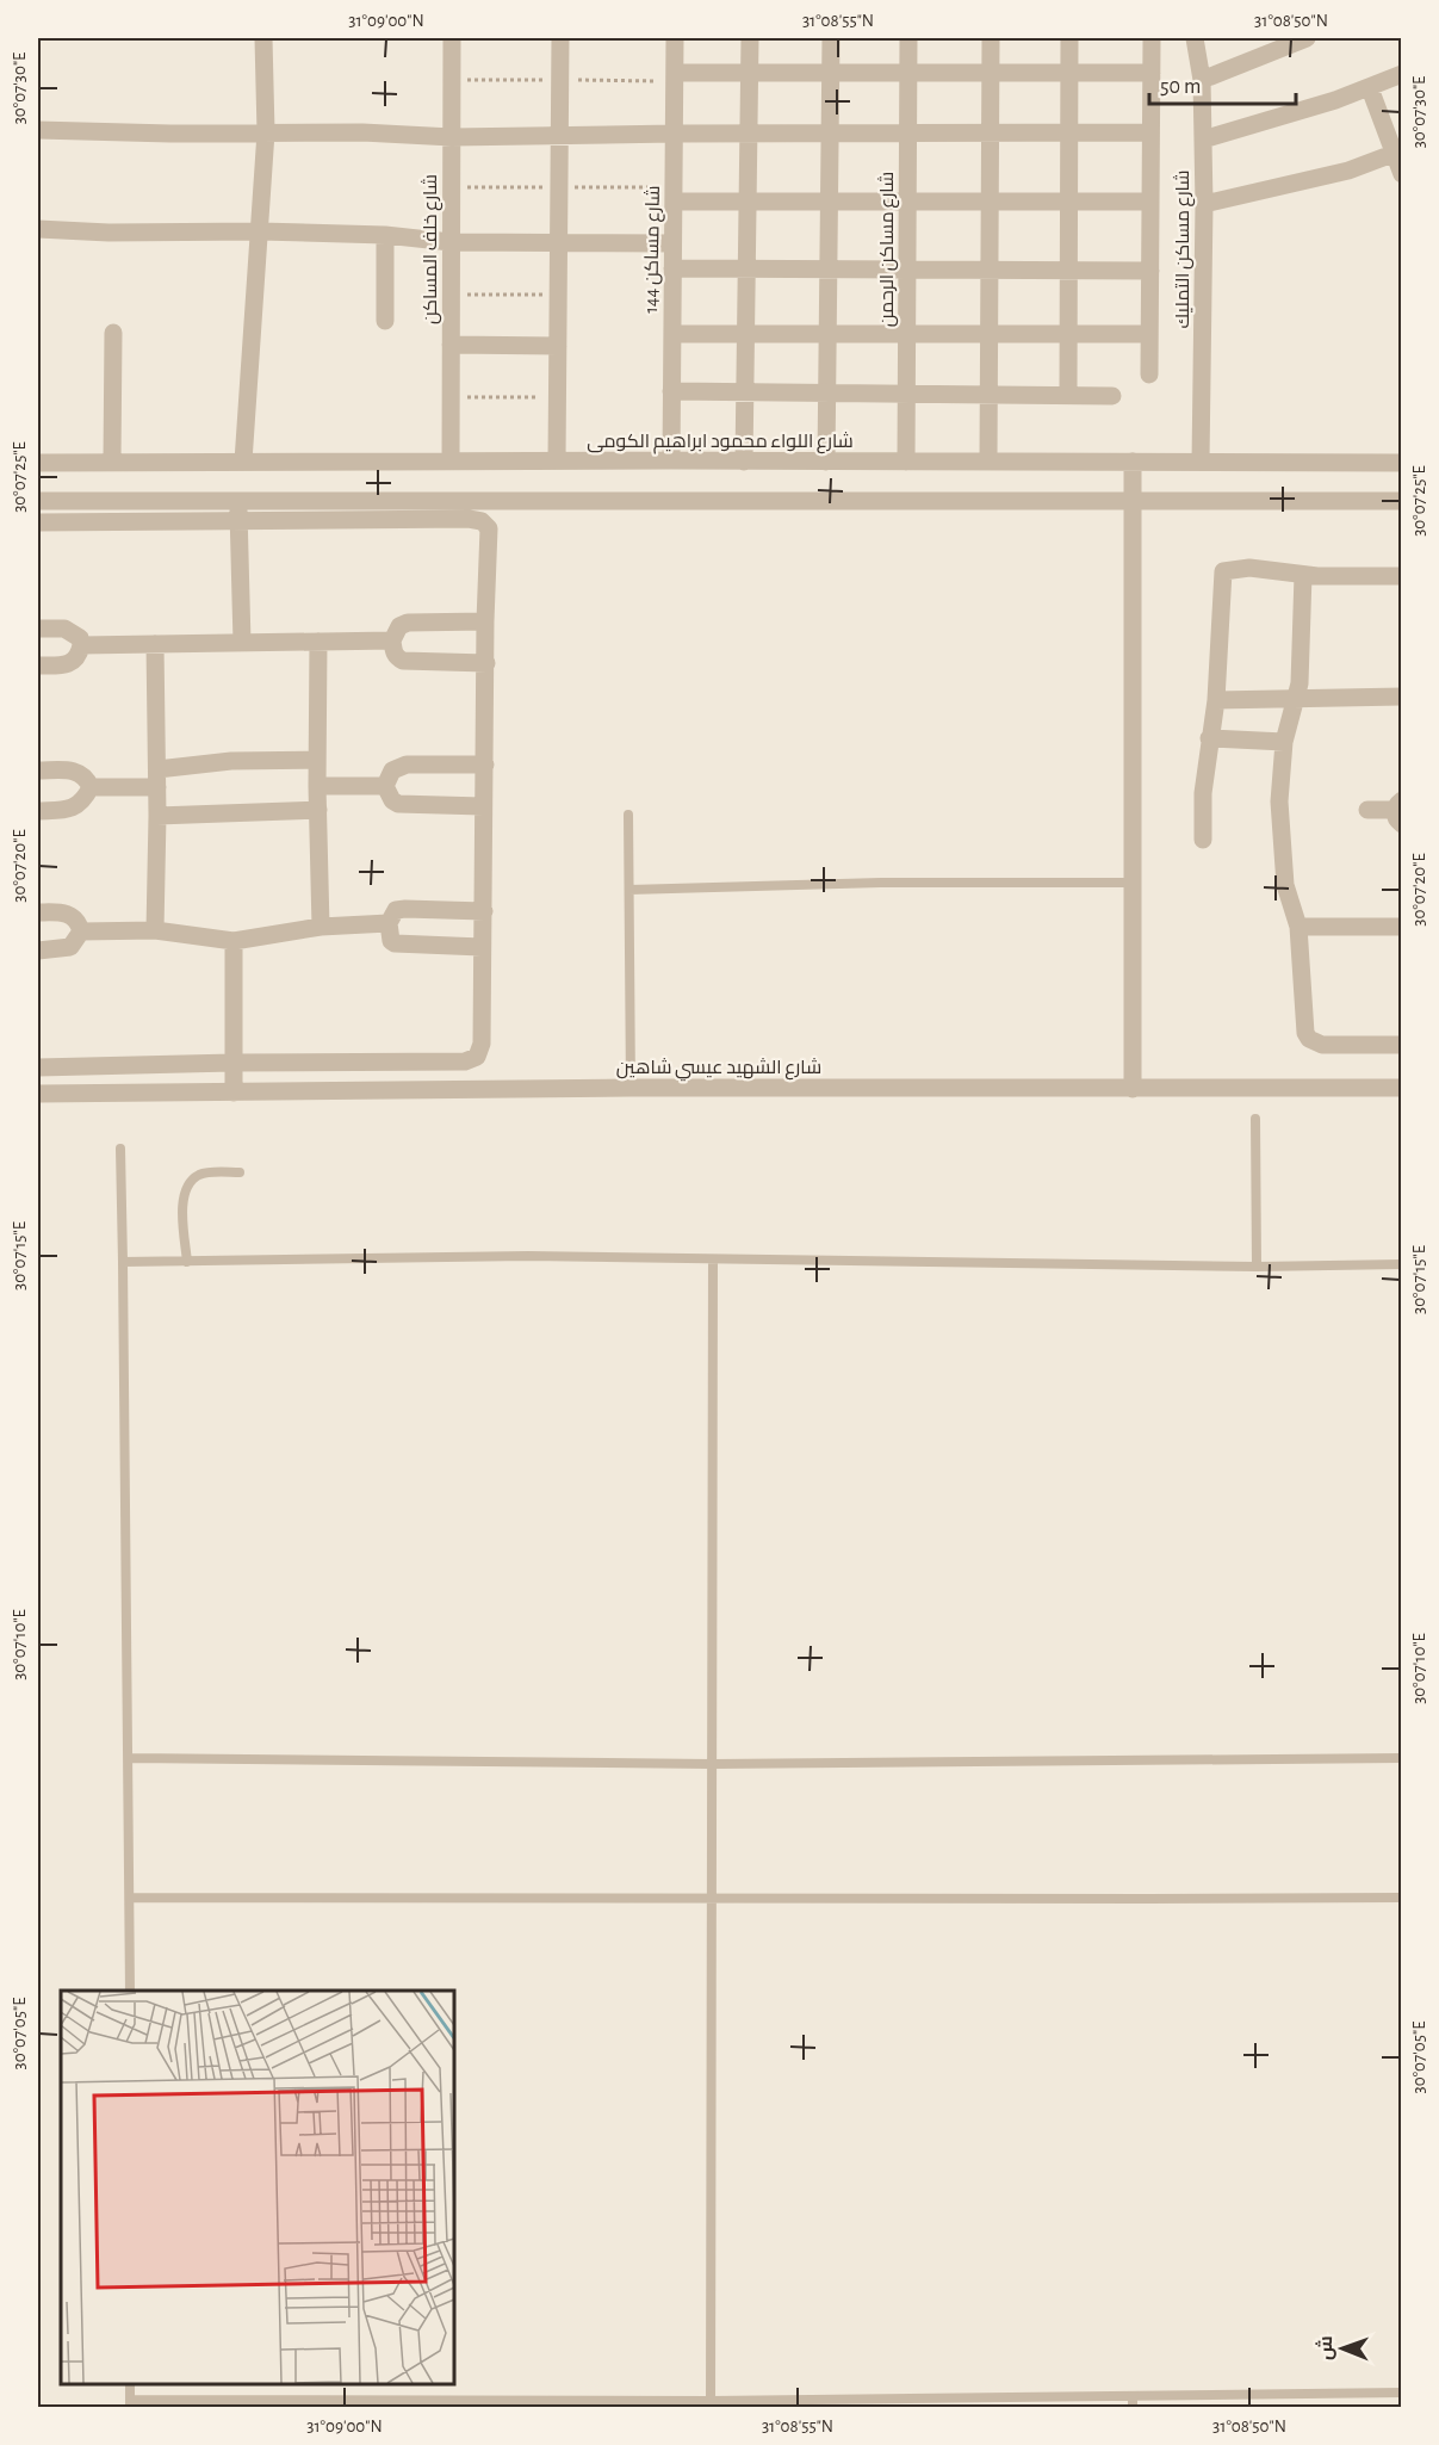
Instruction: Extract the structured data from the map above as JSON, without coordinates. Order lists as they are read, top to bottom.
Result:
{
  "streets": {
    "street": [
      "شارع خلف المساكن",
      "شارع مساكن 144",
      "شارع مساكن الرحمن",
      "شارع مساكن التمليك",
      "شارع اللواء محمود ابراهيم الكومى",
      "شارع الشهيد عيسي شاهين"
    ]
  },
  "crossings": [
    ["شارع خلف المساكن", "شارع اللواء محمود ابراهيم الكومى"],
    ["شارع مساكن 144", "شارع اللواء محمود ابراهيم الكومى"],
    ["شارع مساكن الرحمن", "شارع اللواء محمود ابراهيم الكومى"],
    ["شارع مساكن التمليك", "شارع اللواء محمود ابراهيم الكومى"]
  ],
  "scale_bar": "50 m",
  "north": "left",
  "coordinates": [
    "31°09'00\"N",
    "31°08'55\"N",
    "31°08'50\"N",
    "30°07'30\"E",
    "30°07'25\"E",
    "30°07'20\"E",
    "30°07'15\"E",
    "30°07'10\"E",
    "30°07'05\"E"
  ]
}
